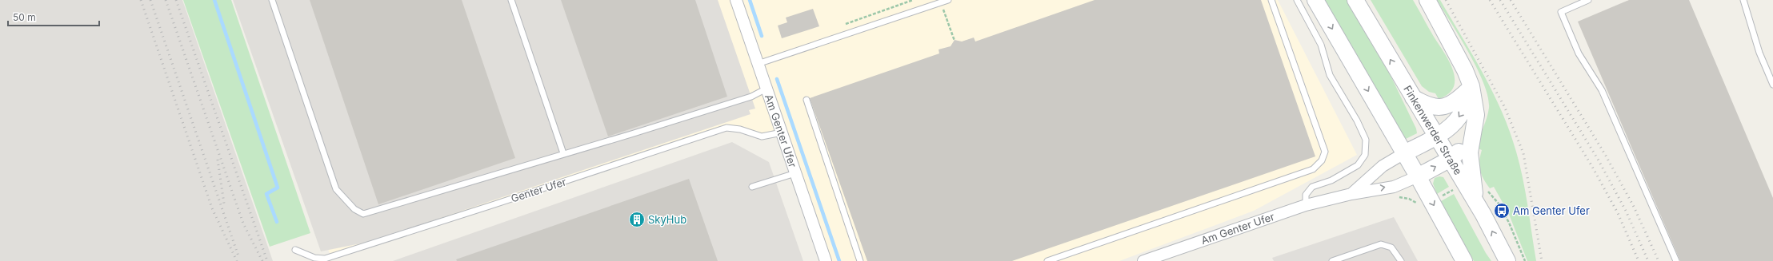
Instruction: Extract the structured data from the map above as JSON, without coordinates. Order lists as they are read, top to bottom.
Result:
{
  "streets": {
    "main road": ["Finkenwerder Straße"],
    "street": ["Am Genter Ufer"],
    "lane": ["Genter Ufer"]
  },
  "crossings": [
    ["Am Genter Ufer", "Genter Ufer"]
  ],
  "places": {
    "bus stop": ["Am Genter Ufer"],
    "building": ["SkyHub"]
  },
  "scale_bar": "50 m"
}
